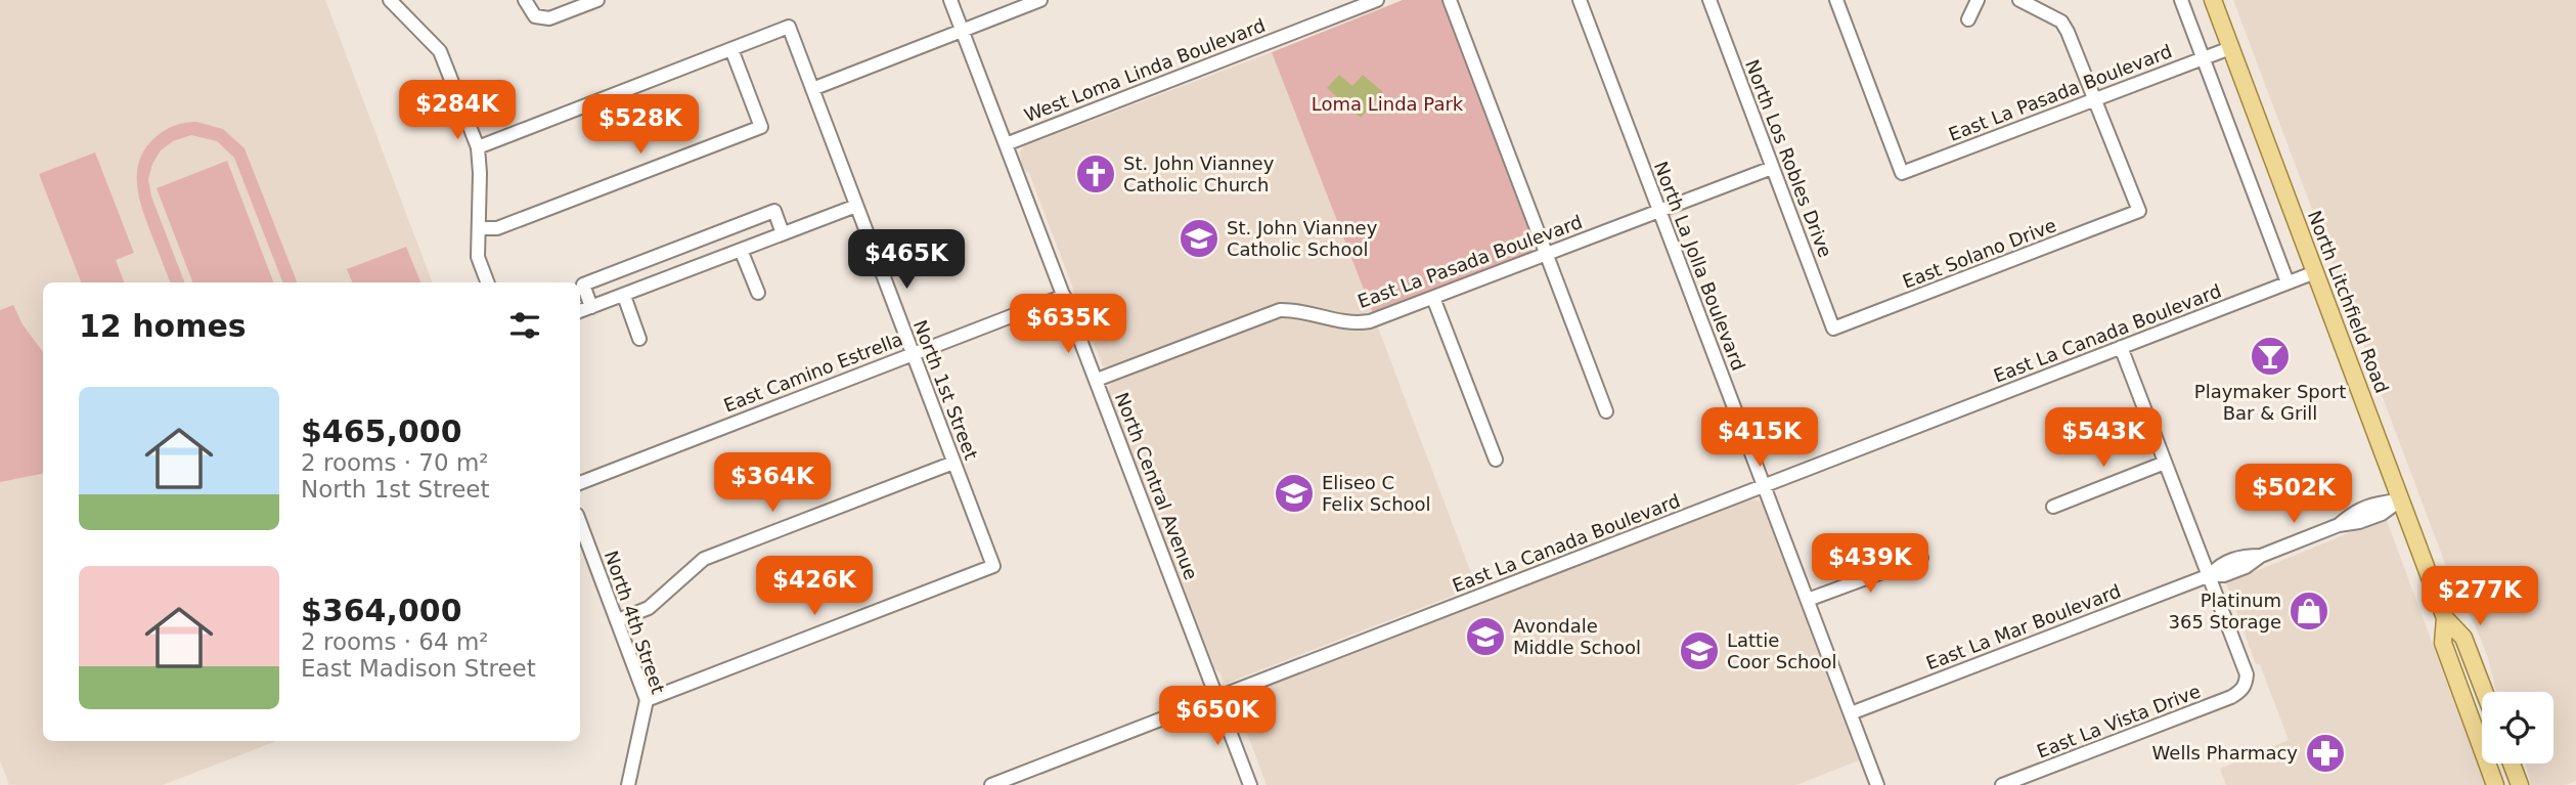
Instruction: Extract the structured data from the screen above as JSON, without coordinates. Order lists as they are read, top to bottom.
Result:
{
  "streets": {
    "main road": ["North Litchfield Road"],
    "street": [
      "West Loma Linda Boulevard",
      "East La Pasada Boulevard",
      "North Los Robles Drive",
      "East Solano Drive",
      "North La Jolla Boulevard",
      "East La Canada Boulevard",
      "East Camino Estrella",
      "North 1st Street",
      "North Central Avenue",
      "North 4th Street",
      "East La Mar Boulevard",
      "East La Vista Drive"
    ]
  },
  "crossings": [
    ["West Loma Linda Boulevard", "North Central Avenue"],
    ["East La Pasada Boulevard", "North Los Robles Drive"],
    ["East La Pasada Boulevard", "East Solano Drive"],
    ["East La Pasada Boulevard", "North La Jolla Boulevard"],
    ["East La Pasada Boulevard", "North Litchfield Road"],
    ["East La Pasada Boulevard", "North Central Avenue"],
    ["North Los Robles Drive", "East Solano Drive"],
    ["North La Jolla Boulevard", "East La Canada Boulevard"],
    ["North La Jolla Boulevard", "East La Mar Boulevard"],
    ["North Litchfield Road", "East La Canada Boulevard"],
    ["North Litchfield Road", "East La Mar Boulevard"],
    ["East La Canada Boulevard", "North Central Avenue"],
    ["East Camino Estrella", "North 1st Street"],
    ["East Camino Estrella", "North Central Avenue"],
    ["North 1st Street", "North 4th Street"],
    ["East La Mar Boulevard", "East La Vista Drive"]
  ],
  "parks": ["Loma Linda Park"],
  "places": {
    "church": ["St. John Vianney Catholic Church"],
    "school or university": [
      "St. John Vianney Catholic School",
      "Eliseo C Felix School",
      "Avondale Middle School",
      "Lattie Coor School"
    ],
    "bar": ["Playmaker Sport Bar & Grill"],
    "shop": ["Platinum 365 Storage"],
    "pharmacy": ["Wells Pharmacy"]
  },
  "page": {
    "price": [
      "$284K",
      "$528K",
      "$465K",
      "$635K",
      "$415K",
      "$543K",
      "$364K",
      "$502K",
      "$439K",
      "$426K",
      "$277K",
      "$650K"
    ],
    "heading": "12 homes",
    "list": [
      {
        "name": "$465,000",
        "note": "2 rooms · 70 m² · North 1st Street"
      },
      {
        "name": "$364,000",
        "note": "2 rooms · 64 m² · East Madison Street"
      }
    ]
  }
}
